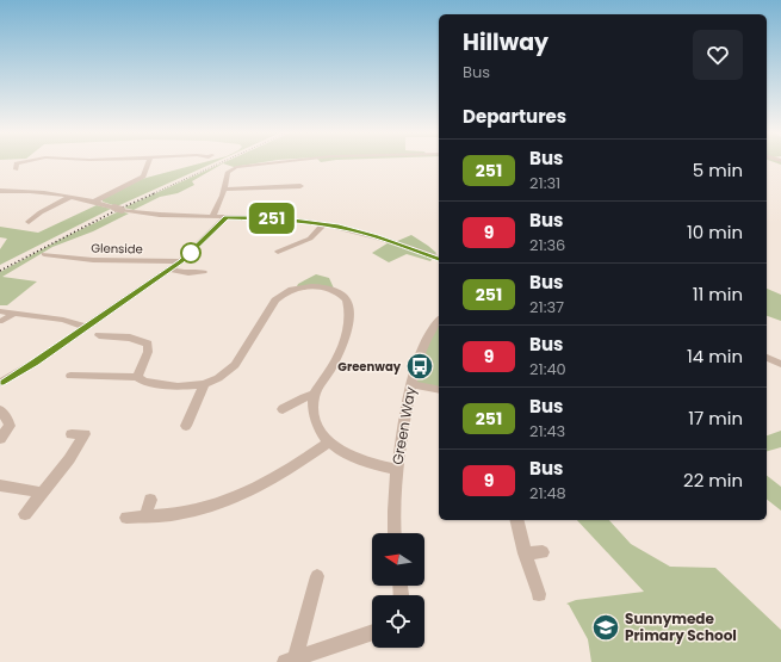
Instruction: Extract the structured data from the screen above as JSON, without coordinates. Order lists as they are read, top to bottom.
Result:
{
  "streets": {
    "street": ["Glenside", "Green Way"]
  },
  "places": {
    "bus stop": ["Greenway"],
    "school or university": ["Sunnymede Primary School"]
  },
  "lines": ["bus line 251"],
  "north": "left",
  "page": {
    "on_map": "251",
    "heading": [
      ["Hillway", "Bus"],
      "Departures"
    ],
    "list": [
      {
        "mark": "251",
        "name": "Bus",
        "note": "21:31",
        "value": "5 min"
      },
      {
        "mark": "9",
        "name": "Bus",
        "note": "21:36",
        "value": "10 min"
      },
      {
        "mark": "251",
        "name": "Bus",
        "note": "21:37",
        "value": "11 min"
      },
      {
        "mark": "9",
        "name": "Bus",
        "note": "21:40",
        "value": "14 min"
      },
      {
        "mark": "251",
        "name": "Bus",
        "note": "21:43",
        "value": "17 min"
      },
      {
        "mark": "9",
        "name": "Bus",
        "note": "21:48",
        "value": "22 min"
      }
    ]
  }
}
